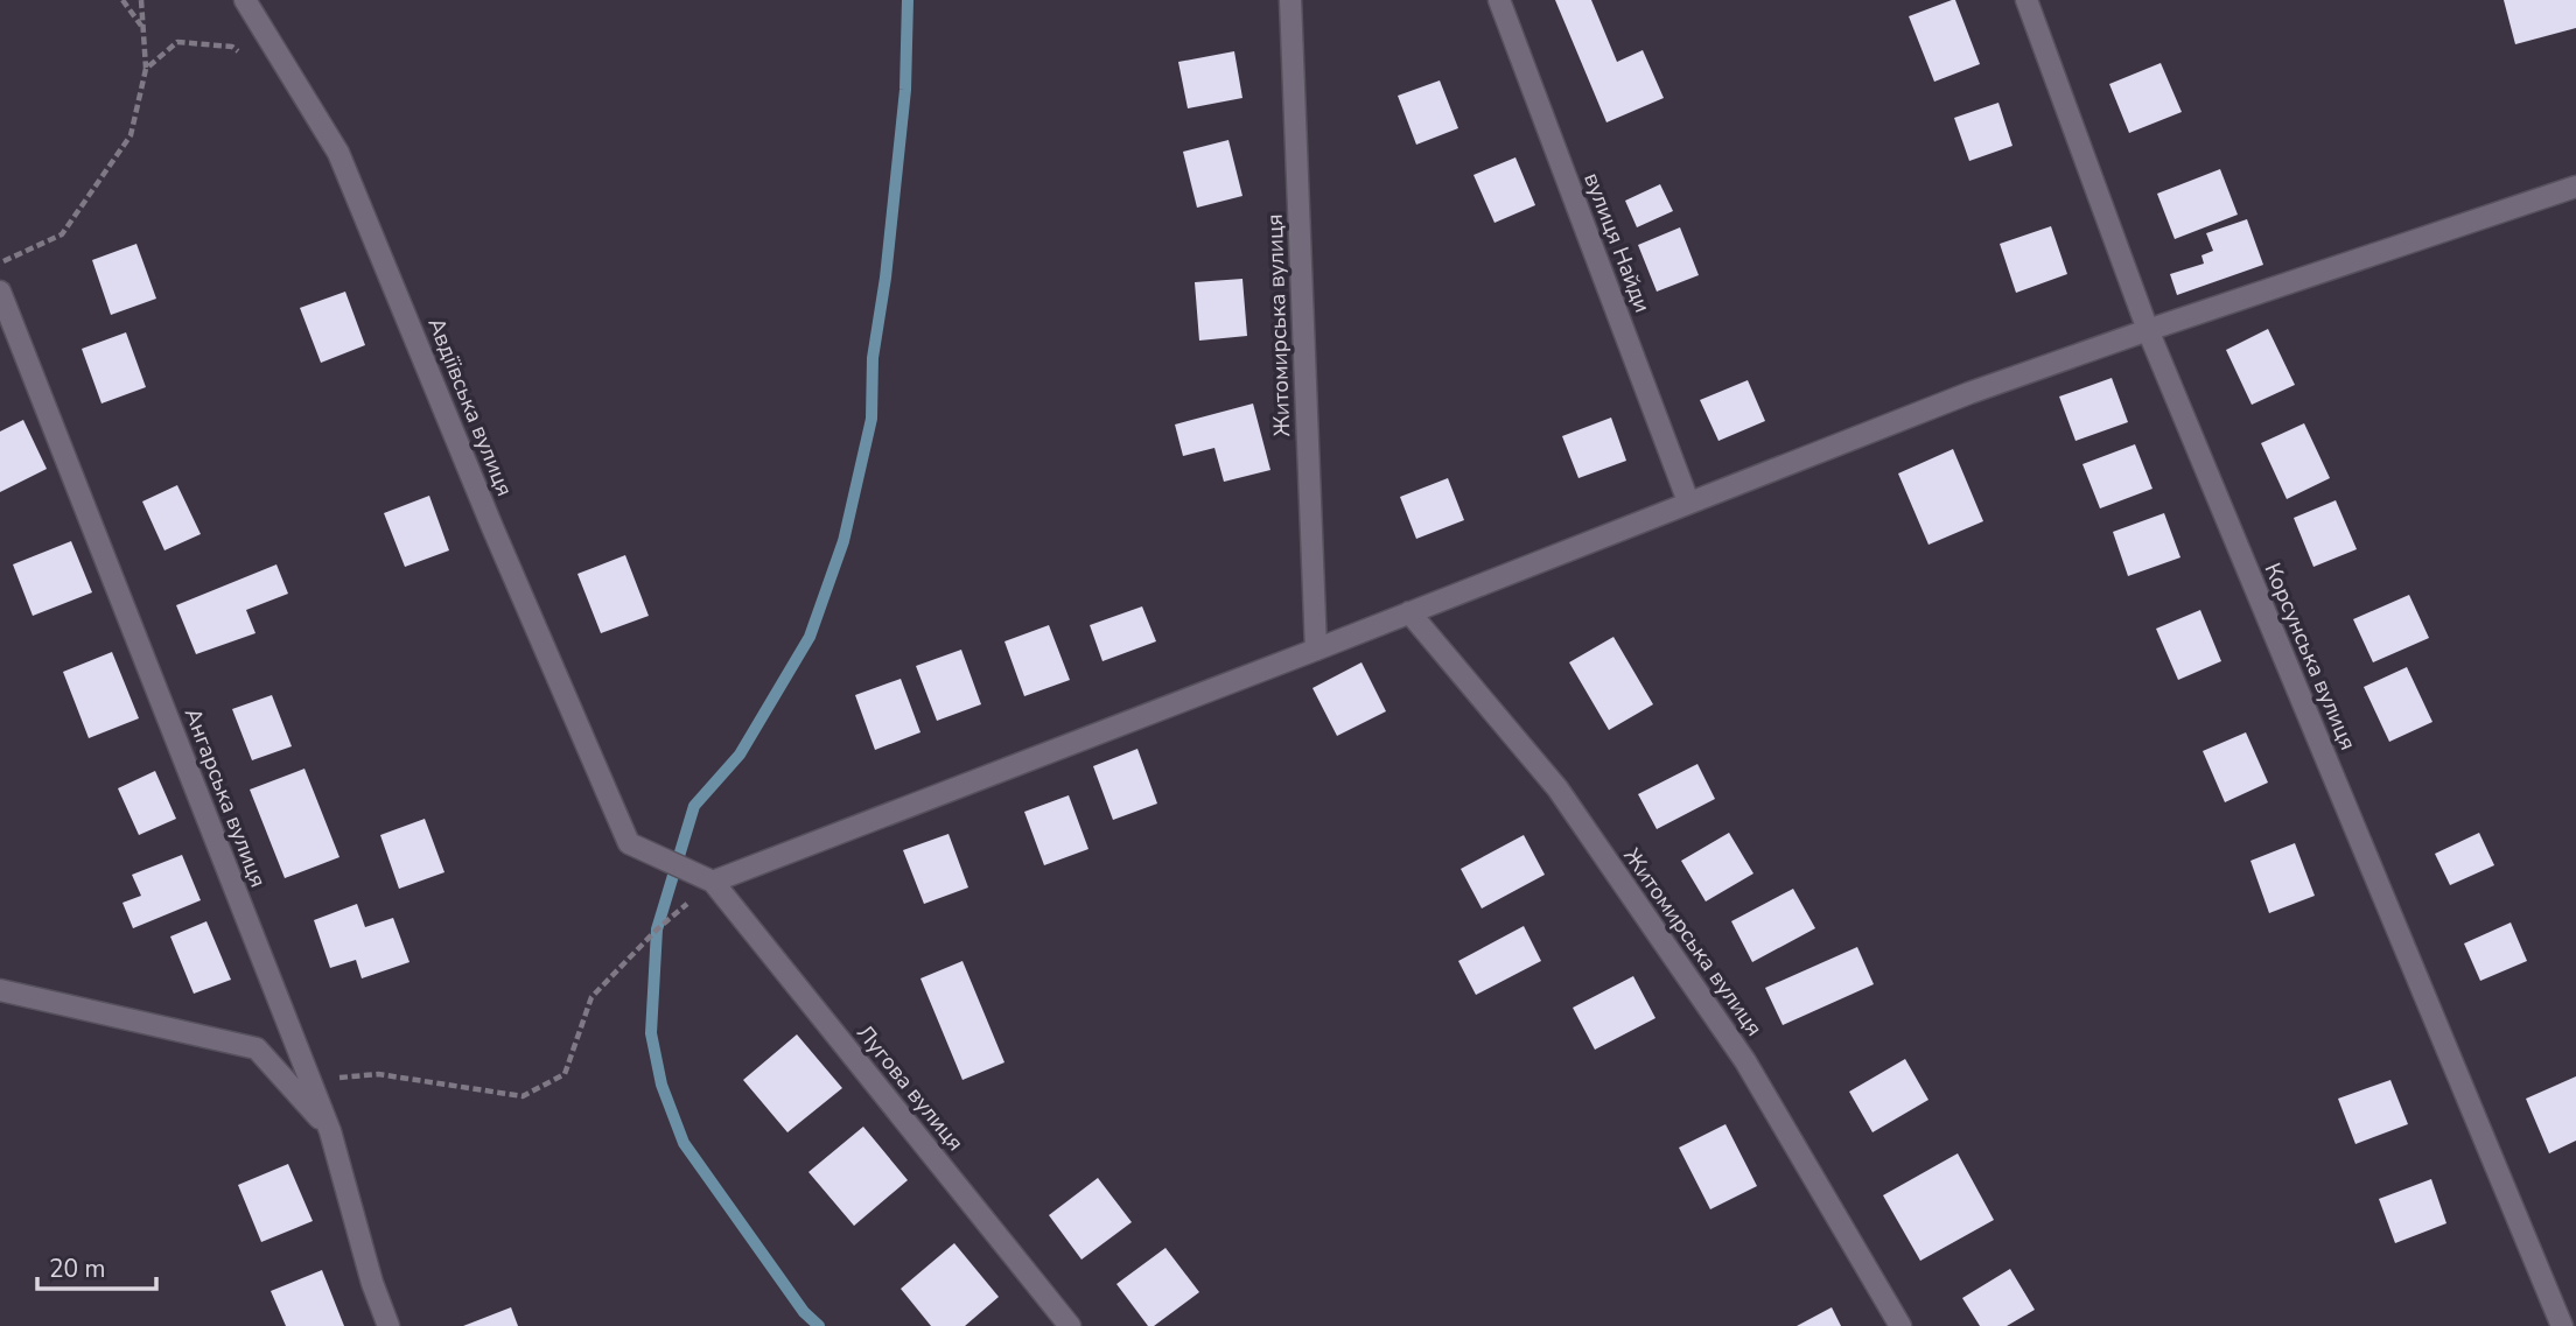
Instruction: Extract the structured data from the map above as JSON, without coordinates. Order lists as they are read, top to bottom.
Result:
{
  "streets": {
    "street": [
      "вулиця Найди",
      "Житомирська вулиця",
      "Авдіївська вулиця",
      "Корсунська вулиця",
      "Ангарська вулиця",
      "Лугова вулиця"
    ]
  },
  "crossings": [
    ["Авдіївська вулиця", "Лугова вулиця"]
  ],
  "scale_bar": "20 m"
}
